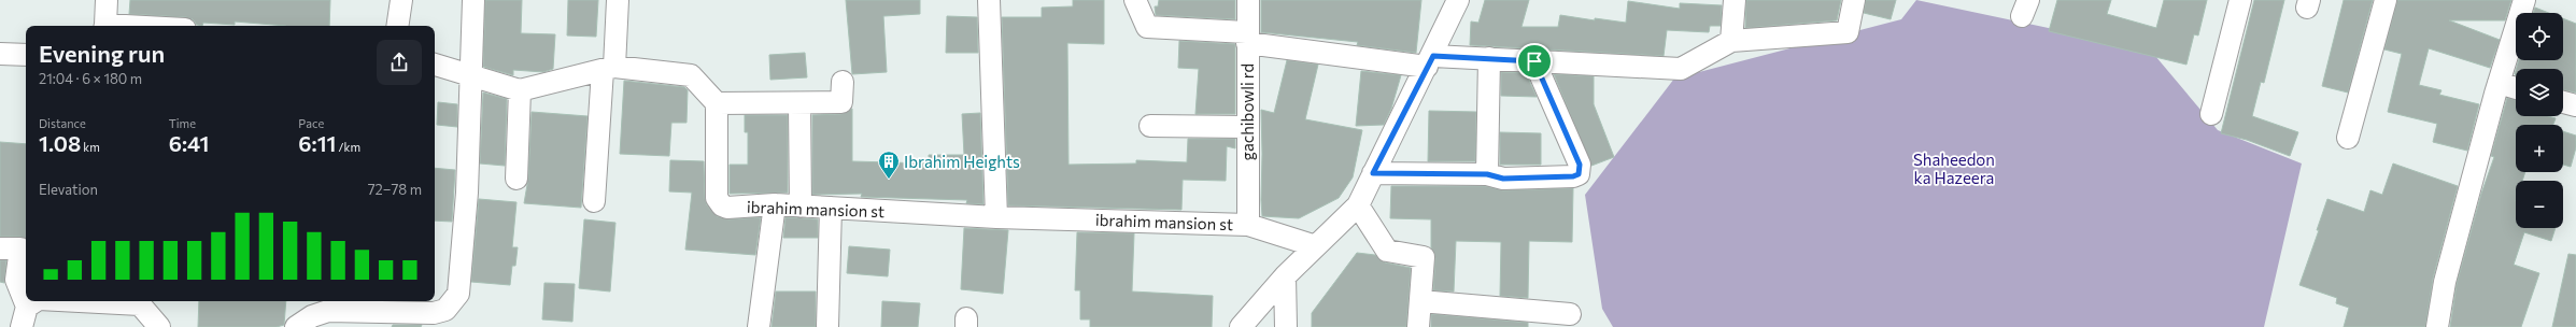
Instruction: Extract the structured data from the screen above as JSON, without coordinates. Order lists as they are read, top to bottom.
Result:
{
  "streets": {
    "street": ["gachibowli rd", "ibrahim mansion st"]
  },
  "crossings": [
    ["gachibowli rd", "ibrahim mansion st"]
  ],
  "parks": ["Shaheedon ka Hazeera"],
  "places": {
    "building": ["Ibrahim Heights"]
  },
  "page": {
    "map_buttons": ["+", "−"],
    "heading": ["Evening run", "21:04 · 6 × 180 m"],
    "stats": [
      ["Distance", "1.08 km"],
      ["Time", "6:41"],
      ["Pace", "6:11 /km"]
    ],
    "chart": ["Elevation", "72–78 m"]
  }
}
